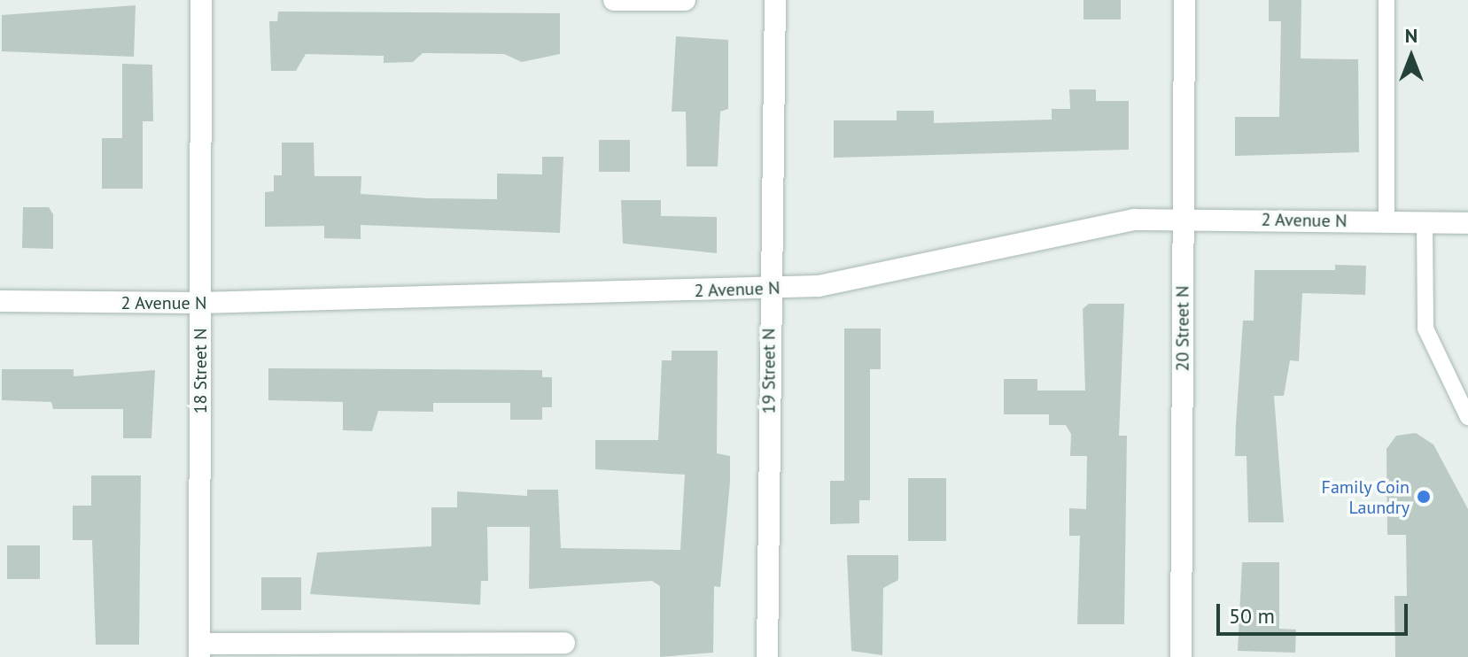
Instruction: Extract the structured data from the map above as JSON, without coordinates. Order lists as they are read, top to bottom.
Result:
{
  "streets": {
    "street": [
      "2 Avenue N",
      "20 Street N",
      "18 Street N",
      "19 Street N"
    ]
  },
  "crossings": [
    ["2 Avenue N", "20 Street N"],
    ["2 Avenue N", "18 Street N"],
    ["2 Avenue N", "19 Street N"]
  ],
  "places": ["Family Coin Laundry"],
  "scale_bar": "50 m",
  "north": "top"
}
